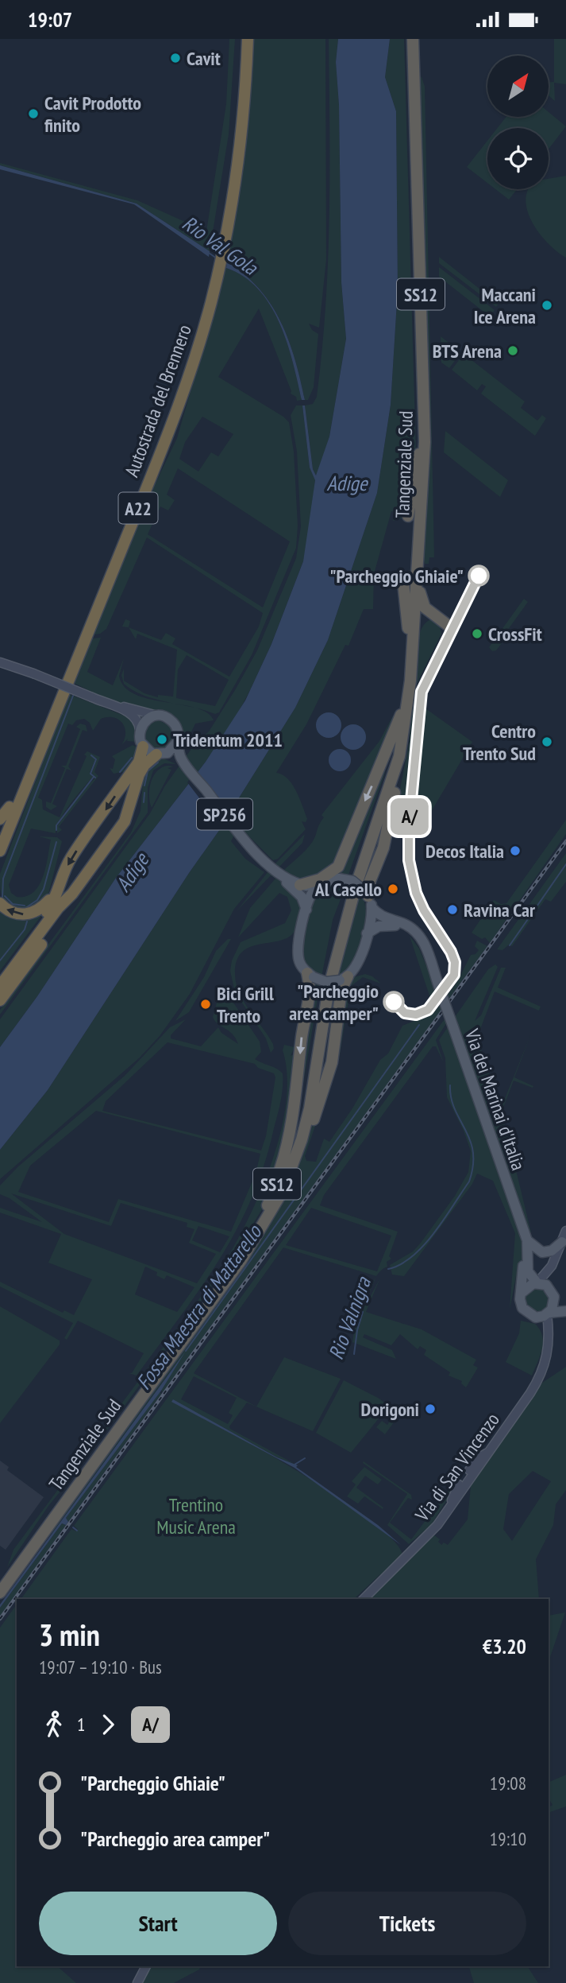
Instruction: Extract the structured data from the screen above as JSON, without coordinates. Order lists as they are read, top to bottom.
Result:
{
  "streets": {
    "highway": [
      "SS12",
      "Autostrada del Brennero",
      "Tangenziale Sud",
      "A22"
    ],
    "main road": ["SP256", "Via dei Marinai d'Italia", "Via di San Vincenzo"]
  },
  "crossings": [
    ["SP256", "Via dei Marinai d'Italia"],
    ["Via dei Marinai d'Italia", "Via di San Vincenzo"]
  ],
  "water": [
    "Rio Val Gola",
    "Adige",
    "Fossa Maestra di Mattarello",
    "Rio Valnigra"
  ],
  "parks": ["Trentino Music Arena"],
  "places": [
    "Cavit",
    "Cavit Prodotto finito",
    "Maccani Ice Arena",
    "BTS Arena",
    "\"Parcheggio Ghiaie\"",
    "CrossFit",
    "Tridentum 2011",
    "Centro Trento Sud",
    "Decos Italia",
    "Al Casello",
    "Ravina Car",
    "\"Parcheggio area camper\"",
    "Bici Grill Trento",
    "Dorigoni"
  ],
  "lines": ["bus line A/"],
  "north": "top right",
  "page": {
    "status": "19:07",
    "on_map": "A/",
    "heading": ["3 min", "19:07 – 19:10 · Bus", "€3.20"],
    "legs": ["1", "A/"],
    "list": [
      {
        "name": "\"Parcheggio Ghiaie\"",
        "value": "19:08"
      },
      {
        "name": "\"Parcheggio area camper\"",
        "value": "19:10"
      }
    ],
    "buttons": ["Start", "Tickets"]
  }
}
